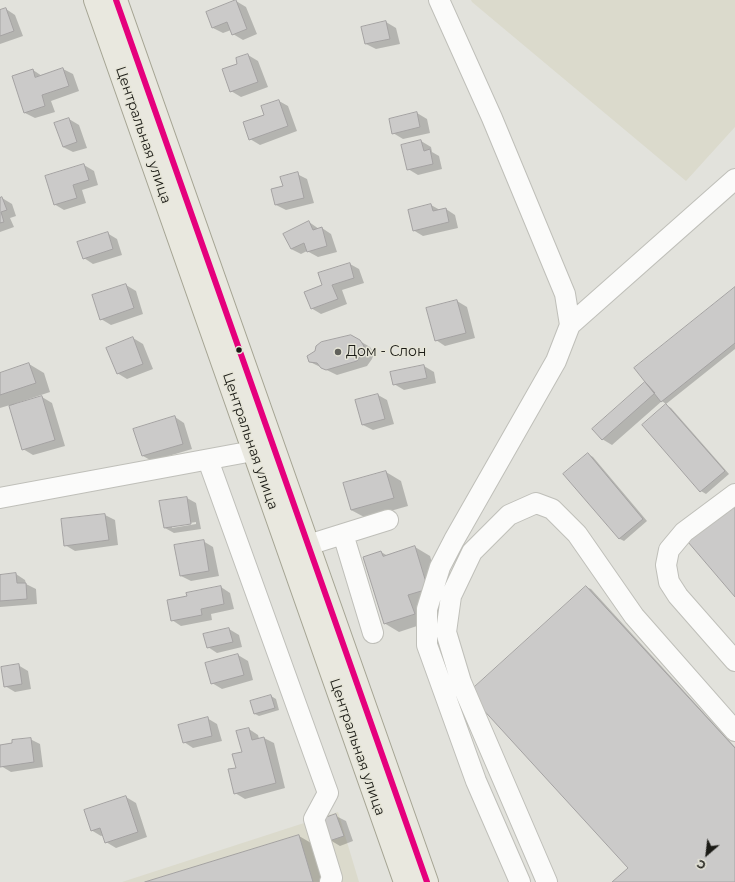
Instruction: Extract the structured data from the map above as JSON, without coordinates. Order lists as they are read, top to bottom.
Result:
{
  "streets": {
    "main road": ["Центральная улица"]
  },
  "places": ["Дом - Слон"],
  "north": "bottom left"
}
